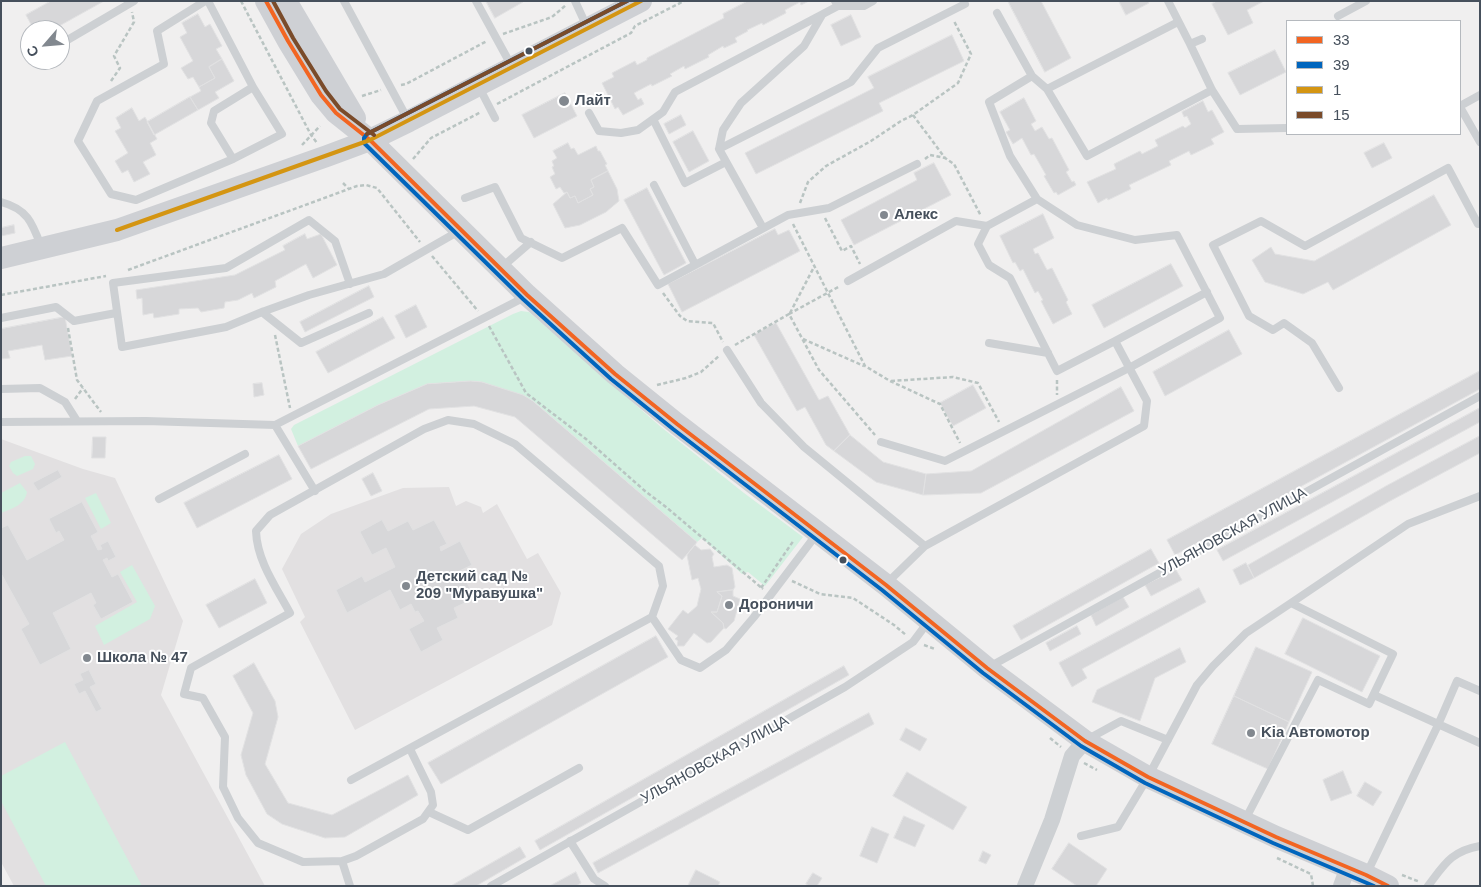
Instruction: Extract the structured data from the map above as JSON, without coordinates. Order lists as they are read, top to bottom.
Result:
{
  "streets": {
    "lane": ["УЛЬЯНОВСКАЯ УЛИЦА"]
  },
  "places": [
    "Лайт",
    "Алекс",
    "Детский сад № 209 \"Муравушка\"",
    "Дороничи",
    "Школа № 47",
    "Kia Автомотор"
  ],
  "lines": [
    "transit line 33",
    "transit line 39",
    "transit line 1",
    "transit line 15"
  ],
  "legend": [
    "33",
    "39",
    "1",
    "15"
  ],
  "north": "bottom left"
}
